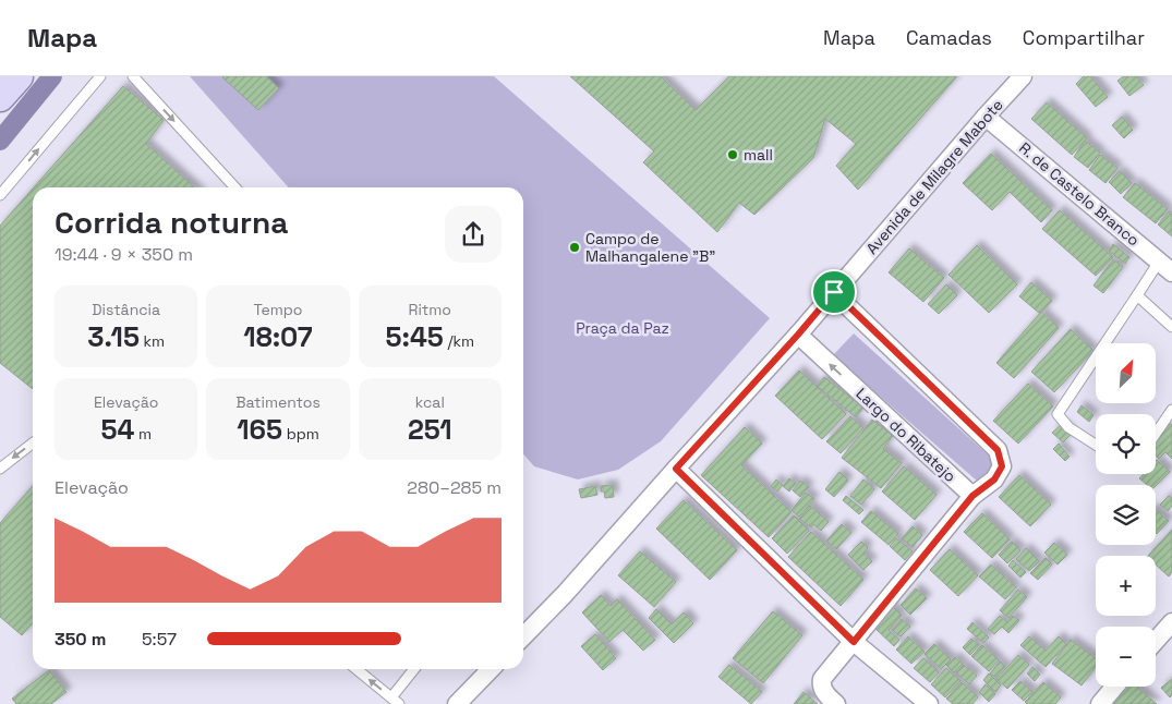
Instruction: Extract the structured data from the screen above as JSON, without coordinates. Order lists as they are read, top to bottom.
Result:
{
  "streets": {
    "street": ["Avenida de Milagre Mabote", "R. de Castelo Branco", "Largo do Ribatejo"]
  },
  "crossings": [
    ["Avenida de Milagre Mabote", "R. de Castelo Branco"],
    ["Avenida de Milagre Mabote", "Largo do Ribatejo"]
  ],
  "one_way": ["Largo do Ribatejo"],
  "parks": ["Praça da Paz"],
  "places": ["mall", "Campo de Malhangalene \"B\""],
  "north": "top right",
  "page": {
    "header": "Mapa",
    "nav": ["Mapa", "Camadas", "Compartilhar"],
    "heading": ["Corrida noturna", "19:44 · 9 × 350 m"],
    "stats": [
      ["Distância", "3.15 km"],
      ["Tempo", "18:07"],
      ["Ritmo", "5:45 /km"],
      ["Elevação", "54 m"],
      ["Batimentos", "165 bpm"],
      ["kcal", "251"]
    ],
    "map_buttons": ["+", "−"],
    "chart": ["Elevação", "280–285 m"],
    "list": [
      {
        "name": "350 m",
        "note": "5:57"
      }
    ]
  }
}
